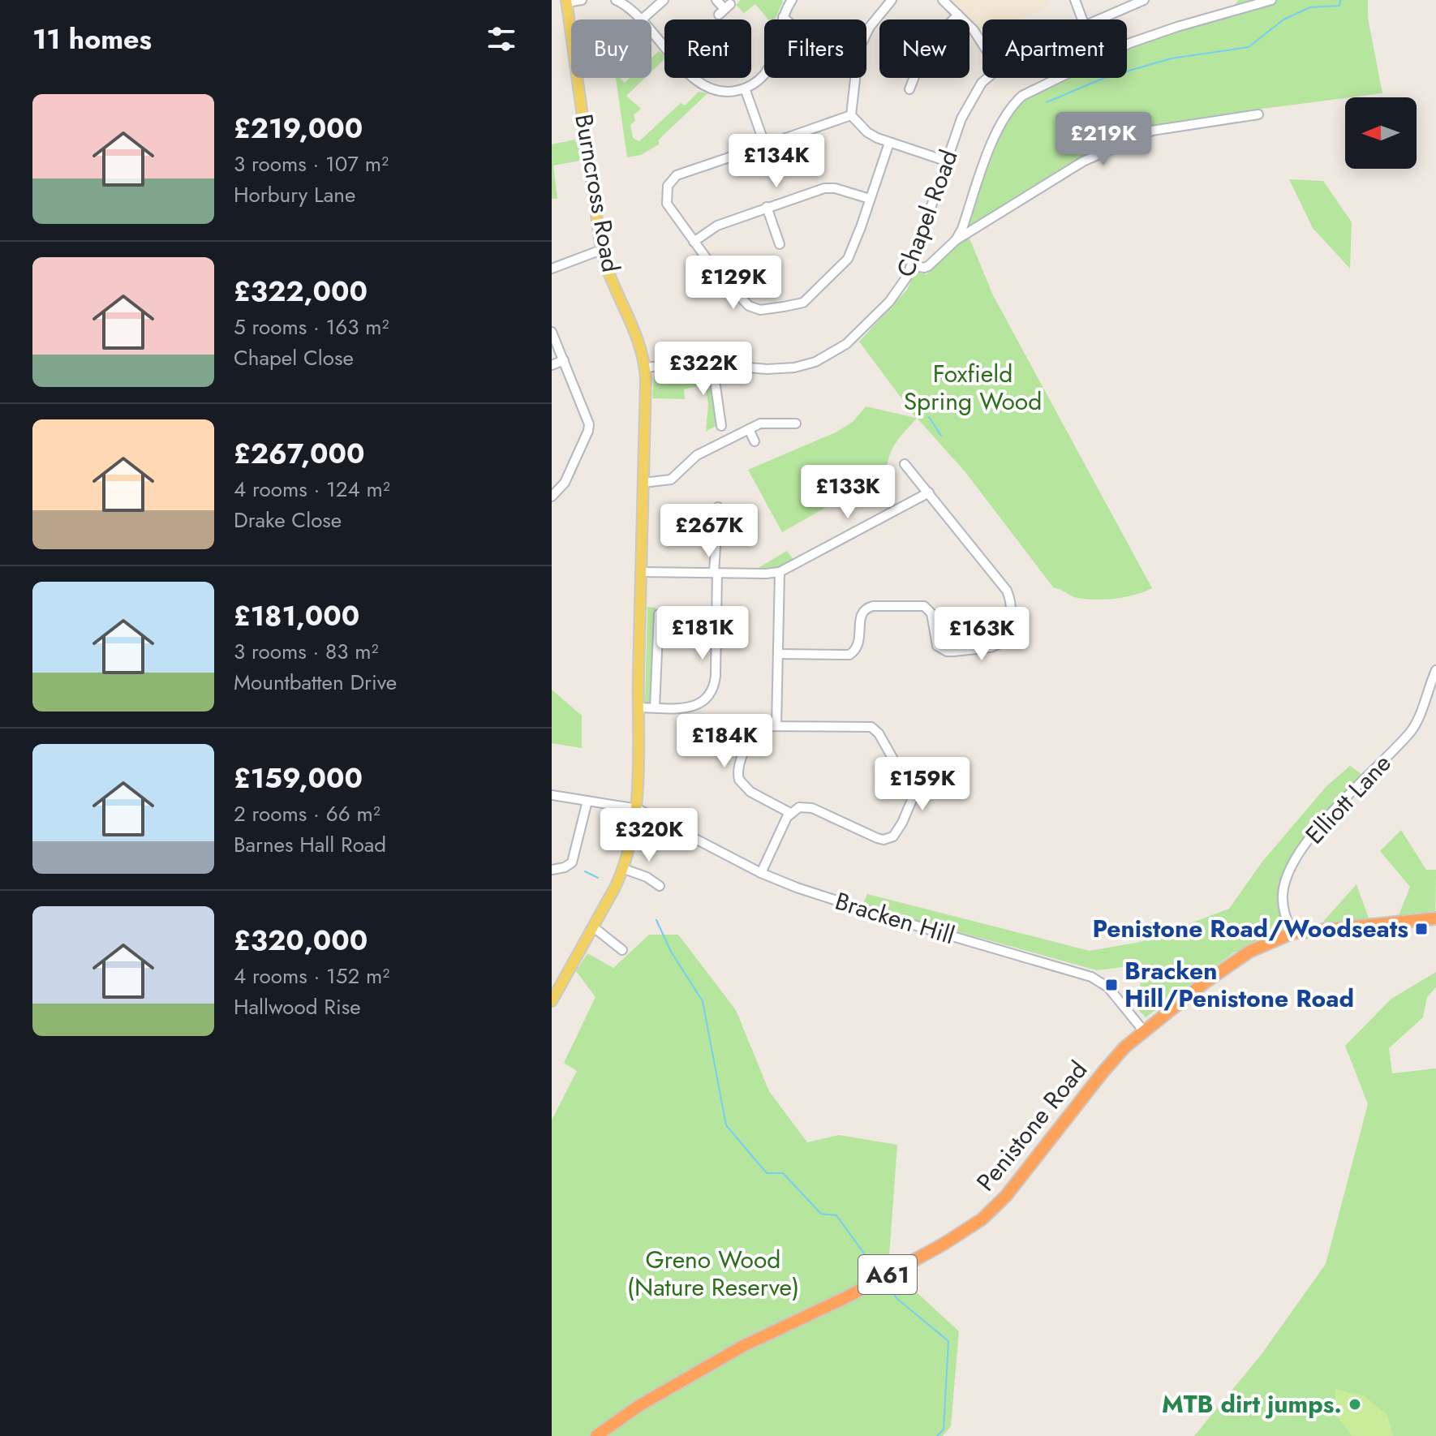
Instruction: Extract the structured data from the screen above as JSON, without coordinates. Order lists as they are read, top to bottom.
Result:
{
  "streets": {
    "highway": ["Penistone Road", "A61"],
    "main road": ["Burncross Road"],
    "street": ["Chapel Road", "Elliott Lane", "Bracken Hill"]
  },
  "crossings": [
    ["Burncross Road", "Chapel Road"],
    ["Burncross Road", "Bracken Hill"],
    ["Elliott Lane", "Penistone Road"],
    ["Bracken Hill", "Penistone Road"]
  ],
  "parks": ["Foxfield Spring Wood", "Greno Wood (Nature Reserve)"],
  "places": {
    "transit": ["Penistone Road/Woodseats", "Bracken Hill/Penistone Road"],
    "other": ["MTB dirt jumps."]
  },
  "north": "left",
  "page": {
    "heading": "11 homes",
    "chip": [
      "Buy",
      "Rent",
      "Filters",
      "New",
      "Apartment"
    ],
    "list": [
      {
        "name": "£219,000",
        "note": "3 rooms · 107 m² · Horbury Lane"
      },
      {
        "name": "£322,000",
        "note": "5 rooms · 163 m² · Chapel Close"
      },
      {
        "name": "£267,000",
        "note": "4 rooms · 124 m² · Drake Close"
      },
      {
        "name": "£181,000",
        "note": "3 rooms · 83 m² · Mountbatten Drive"
      },
      {
        "name": "£159,000",
        "note": "2 rooms · 66 m² · Barnes Hall Road"
      },
      {
        "name": "£320,000",
        "note": "4 rooms · 152 m² · Hallwood Rise"
      }
    ],
    "price": [
      "£219K",
      "£134K",
      "£129K",
      "£322K",
      "£133K",
      "£267K",
      "£181K",
      "£163K",
      "£184K",
      "£159K",
      "£320K"
    ]
  }
}
